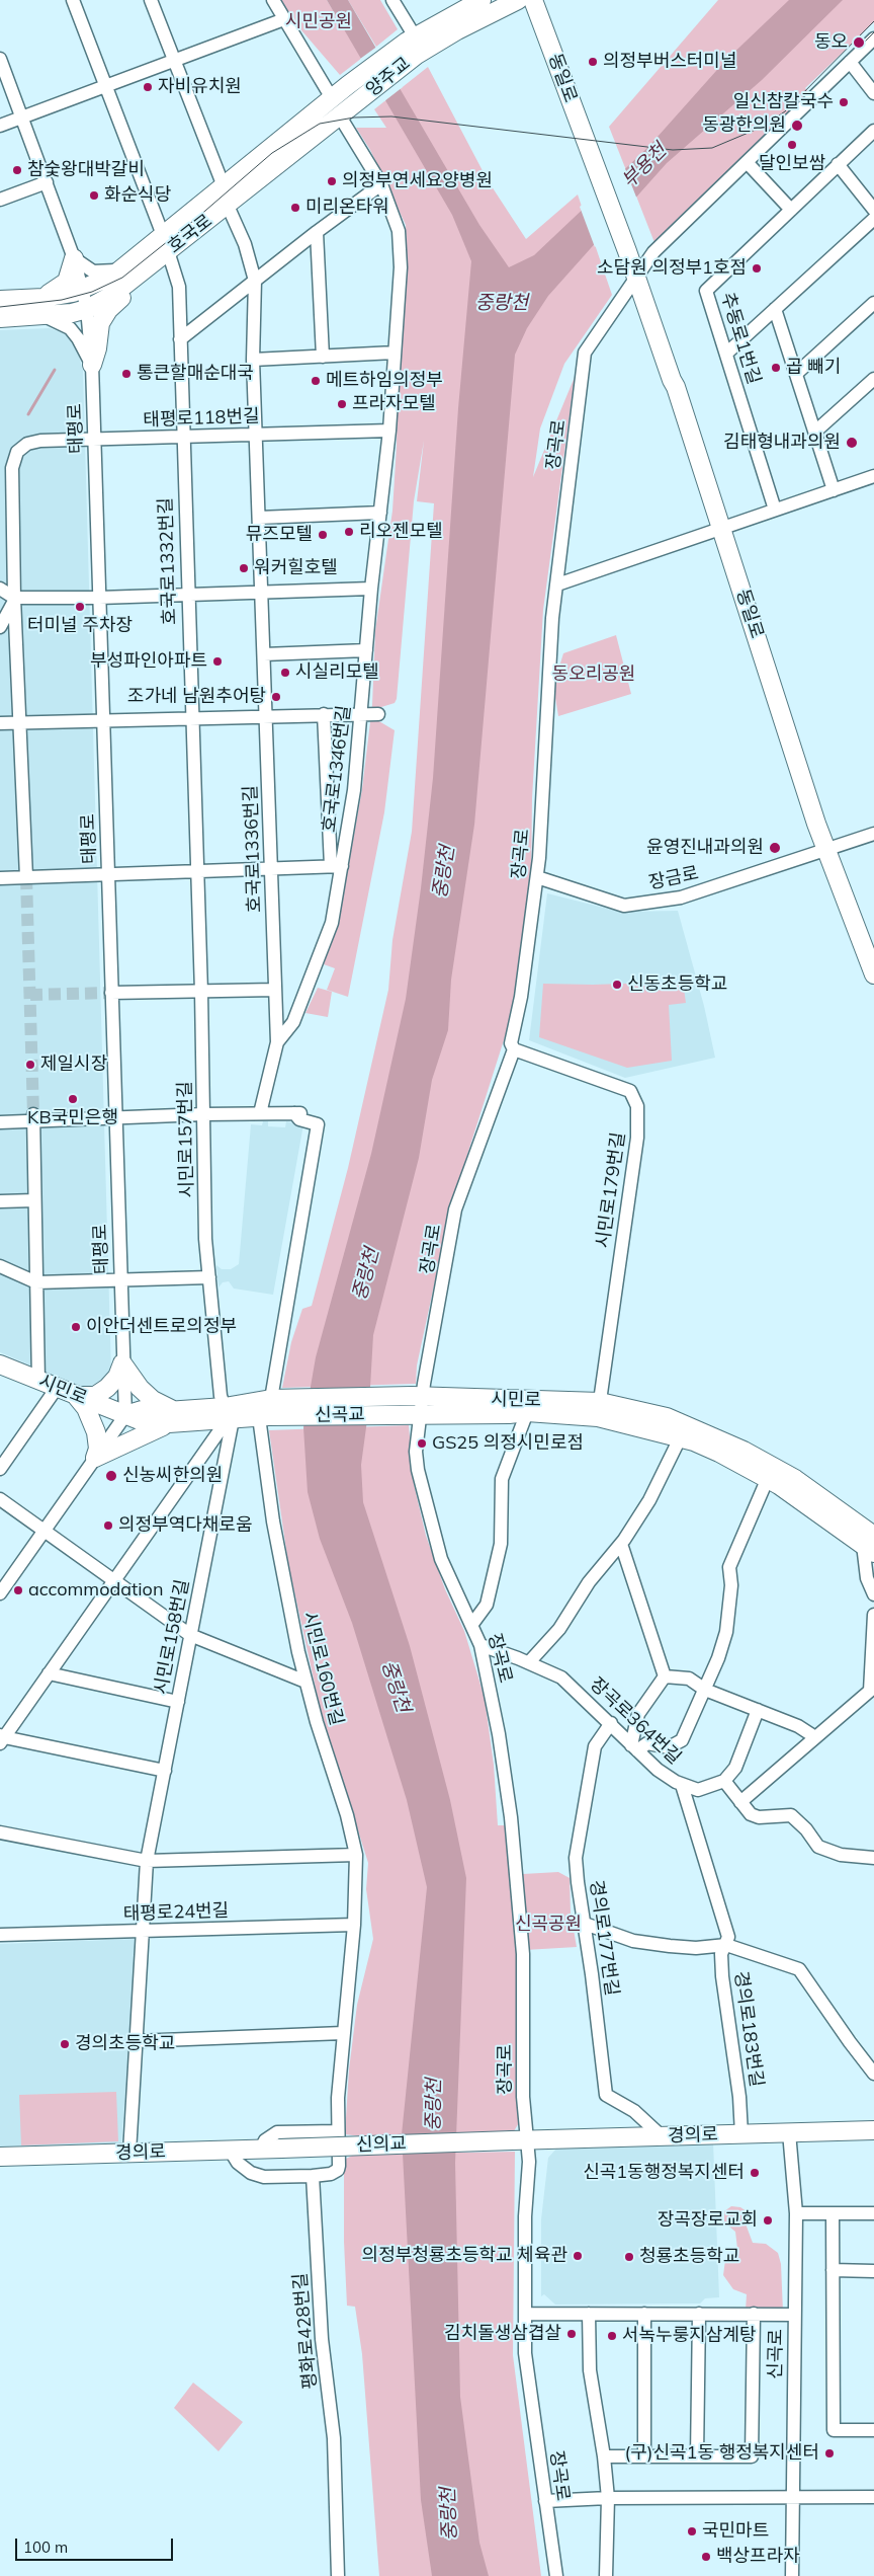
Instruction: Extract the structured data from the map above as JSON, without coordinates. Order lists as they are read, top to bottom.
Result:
{
  "streets": {
    "street": [
      "양주교",
      "동일로",
      "호국로",
      "추동로1번길",
      "태평로118번길",
      "태평로",
      "장곡로",
      "호국로1332번길",
      "호국로1346번길",
      "호국로1336번길",
      "장금로",
      "시민로157번길",
      "시민로179번길",
      "시민로",
      "신곡교",
      "시민로158번길",
      "시민로160번길",
      "장곡로364번길",
      "태평로24번길",
      "경의로177번길",
      "경의로183번길",
      "경의로",
      "신의교",
      "평화로428번길",
      "신곡로"
    ]
  },
  "crossings": [
    ["양주교", "호국로"],
    ["동일로", "장곡로"],
    ["동일로", "장금로"],
    ["호국로", "태평로"],
    ["호국로", "호국로1332번길"],
    ["호국로", "호국로1346번길"],
    ["호국로", "호국로1336번길"],
    ["태평로118번길", "태평로"],
    ["태평로118번길", "호국로1332번길"],
    ["태평로118번길", "호국로1346번길"],
    ["태평로118번길", "호국로1336번길"],
    ["태평로", "시민로"],
    ["장곡로", "장금로"],
    ["장곡로", "시민로179번길"],
    ["장곡로", "시민로"],
    ["장곡로", "신곡교"],
    ["장곡로", "장곡로364번길"],
    ["장곡로", "경의로"],
    ["장곡로", "신의교"],
    ["호국로1332번길", "시민로157번길"],
    ["호국로1346번길", "호국로1336번길"],
    ["시민로157번길", "시민로"],
    ["시민로157번길", "시민로158번길"],
    ["시민로179번길", "시민로"],
    ["시민로", "신곡교"],
    ["시민로", "시민로158번길"],
    ["시민로", "시민로160번길"],
    ["신곡교", "시민로160번길"],
    ["시민로158번길", "태평로24번길"],
    ["시민로158번길", "경의로"],
    ["시민로160번길", "태평로24번길"],
    ["시민로160번길", "평화로428번길"],
    ["장곡로364번길", "경의로177번길"],
    ["장곡로364번길", "경의로183번길"],
    ["경의로177번길", "경의로"],
    ["경의로183번길", "경의로"],
    ["경의로", "신의교"],
    ["경의로", "신곡로"]
  ],
  "water": ["부용천", "중랑천"],
  "parks": ["시민공원", "동오리공원", "신곡공원"],
  "places": [
    "동오",
    "의정부버스터미널",
    "자비유치원",
    "일신참칼국수",
    "동광한의원",
    "달인보쌈",
    "참숯왕대박갈비",
    "의정부연세요양병원",
    "화순식당",
    "미리온타워",
    "소담원 의정부1호점",
    "곱 빼기",
    "통큰할매순대국",
    "메트하임의정부",
    "프라자모텔",
    "김태형내과의원",
    "리오젠모텔",
    "뮤즈모텔",
    "워커힐호텔",
    "터미널 주차장",
    "부성파인아파트",
    "시실리모텔",
    "조가네 남원추어탕",
    "윤영진내과의원",
    "신동초등학교",
    "제일시장",
    "KB국민은행",
    "이안더센트로의정부",
    "GS25 의정시민로점",
    "신농씨한의원",
    "의정부역다채로움",
    "accommodation",
    "경의초등학교",
    "신곡1동행정복지센터",
    "장곡장로교회",
    "의정부청룡초등학교 체육관",
    "청룡초등학교",
    "김치돌생삼겹살",
    "서녹누룽지삼계탕",
    "(구)신곡1동 행정복지센터",
    "국민마트",
    "백상프라자"
  ],
  "scale_bar": "100 m"
}
